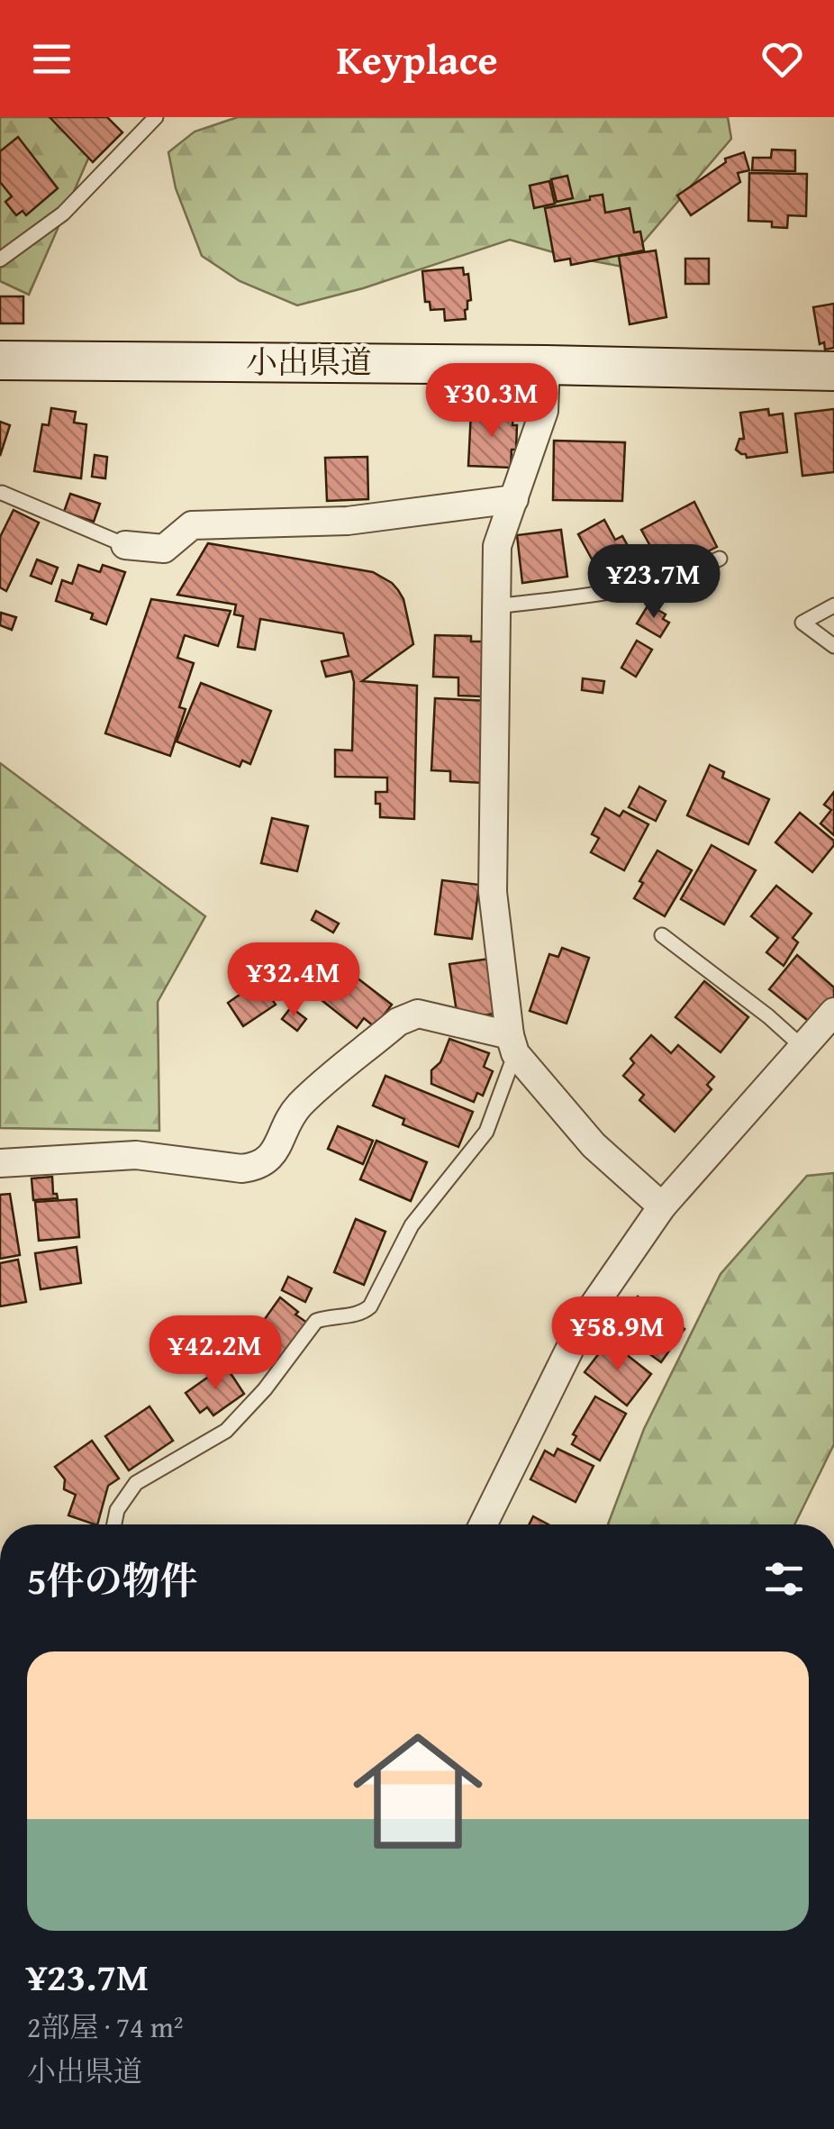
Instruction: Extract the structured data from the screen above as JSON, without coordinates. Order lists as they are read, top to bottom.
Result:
{
  "streets": {
    "main road": ["小出県道"]
  },
  "page": {
    "header": "Keyplace",
    "price": [
      "¥30.3M",
      "¥23.7M",
      "¥32.4M",
      "¥58.9M",
      "¥42.2M"
    ],
    "heading": "5件の物件",
    "list": [
      {
        "name": "¥23.7M",
        "note": "2部屋 · 74 m² · 小出県道"
      }
    ]
  }
}
